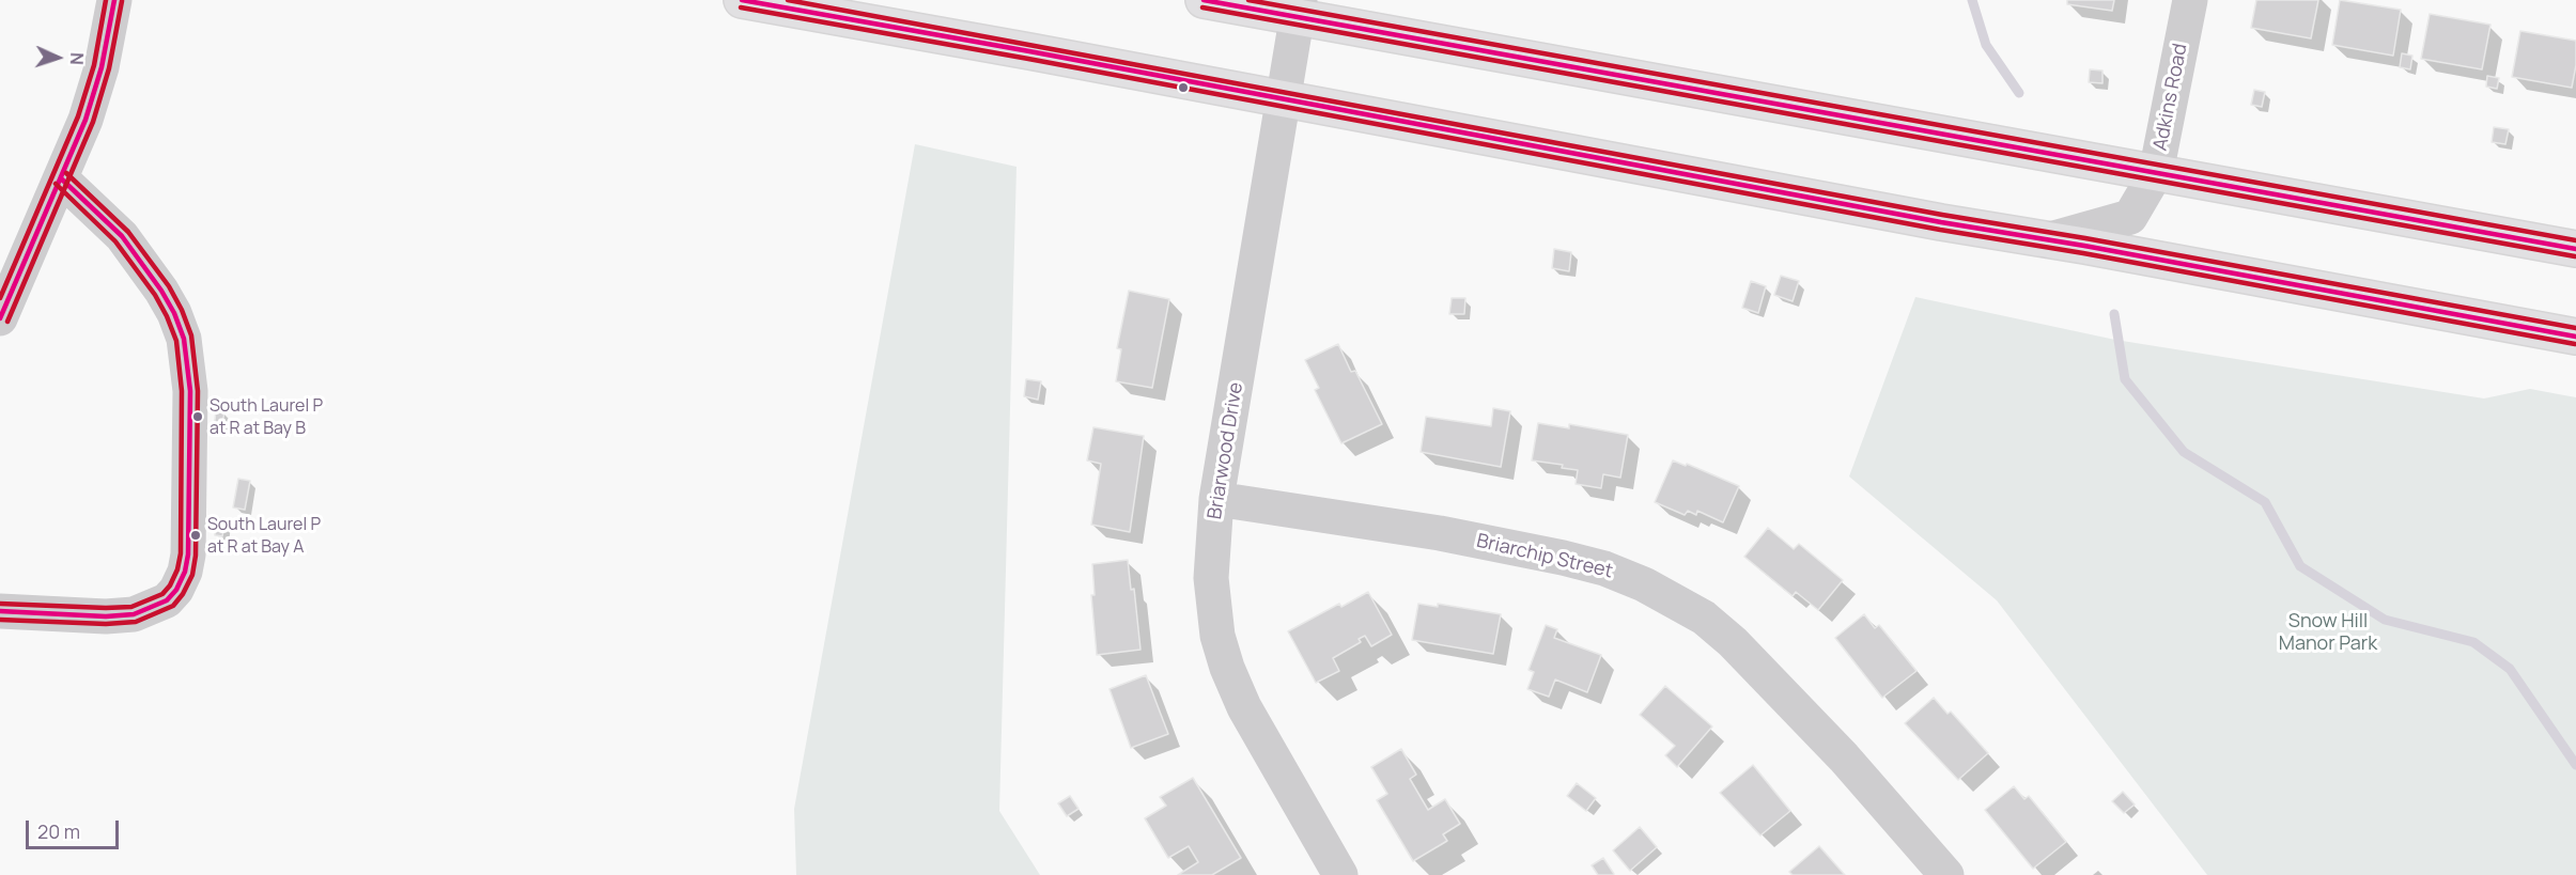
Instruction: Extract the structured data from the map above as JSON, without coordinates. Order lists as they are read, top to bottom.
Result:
{
  "streets": {
    "street": ["Adkins Road", "Briarwood Drive", "Briarchip Street"]
  },
  "crossings": [
    ["Briarwood Drive", "Briarchip Street"]
  ],
  "parks": ["Snow Hill Manor Park"],
  "places": ["South Laurel P at R at Bay B", "South Laurel P at R at Bay A"],
  "scale_bar": "20 m",
  "north": "right"
}
